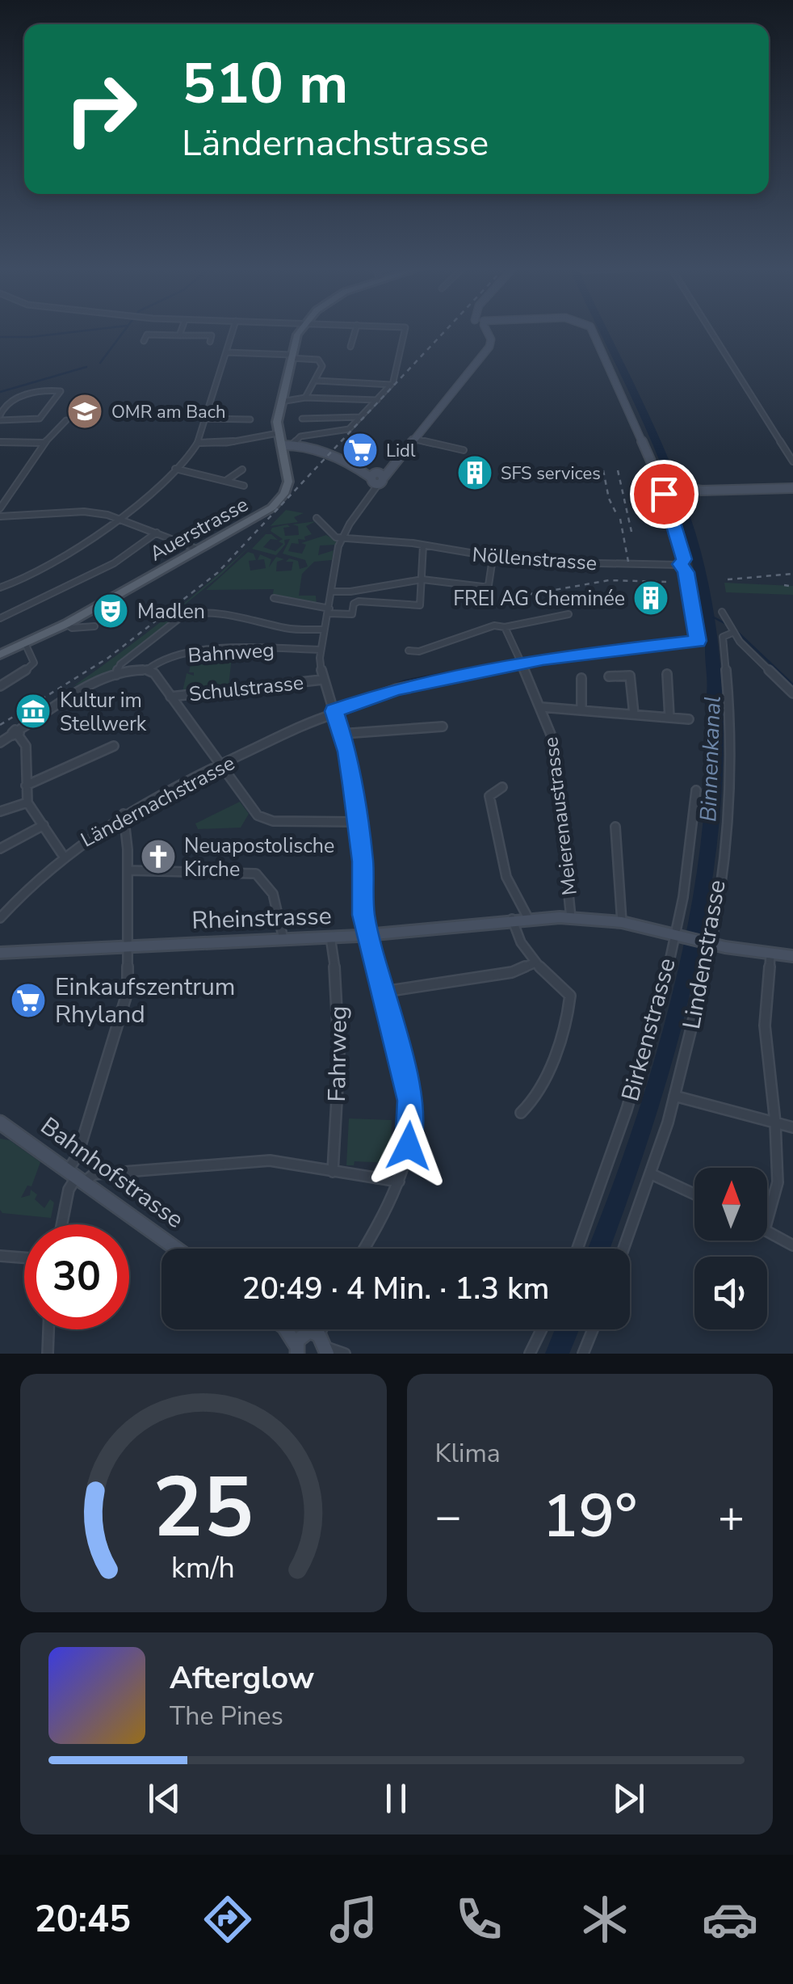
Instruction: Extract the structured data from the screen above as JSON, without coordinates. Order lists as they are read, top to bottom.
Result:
{
  "streets": {
    "main road": ["Auerstrasse"],
    "street": [
      "Nöllenstrasse",
      "Bahnweg",
      "Schulstrasse",
      "Ländernachstrasse",
      "Meierenaustrasse",
      "Rheinstrasse",
      "Lindenstrasse",
      "Birkenstrasse",
      "Fahrweg",
      "Bahnhofstrasse"
    ]
  },
  "crossings": [
    ["Nöllenstrasse", "Ländernachstrasse"],
    ["Ländernachstrasse", "Meierenaustrasse"],
    ["Meierenaustrasse", "Rheinstrasse"],
    ["Rheinstrasse", "Lindenstrasse"],
    ["Rheinstrasse", "Birkenstrasse"],
    ["Rheinstrasse", "Fahrweg"]
  ],
  "water": ["Binnenkanal"],
  "places": {
    "school or university": ["OMR am Bach"],
    "supermarket": ["Lidl", "Einkaufszentrum Rhyland"],
    "building": ["SFS services", "FREI AG Cheminée"],
    "theatre": ["Madlen"],
    "museum": ["Kultur im Stellwerk"],
    "church": ["Neuapostolische Kirche"]
  },
  "north": "top",
  "page": {
    "turn": ["510 m", "Ländernachstrasse"],
    "limit": "30",
    "trip": "20:49 · 4 Min. · 1.3 km",
    "tile": "Klima",
    "heat": ["−", "19°", "+"],
    "song": ["Afterglow", "The Pines"],
    "tabs": "20:45",
    "gauge": ["25", "km/h"]
  }
}
